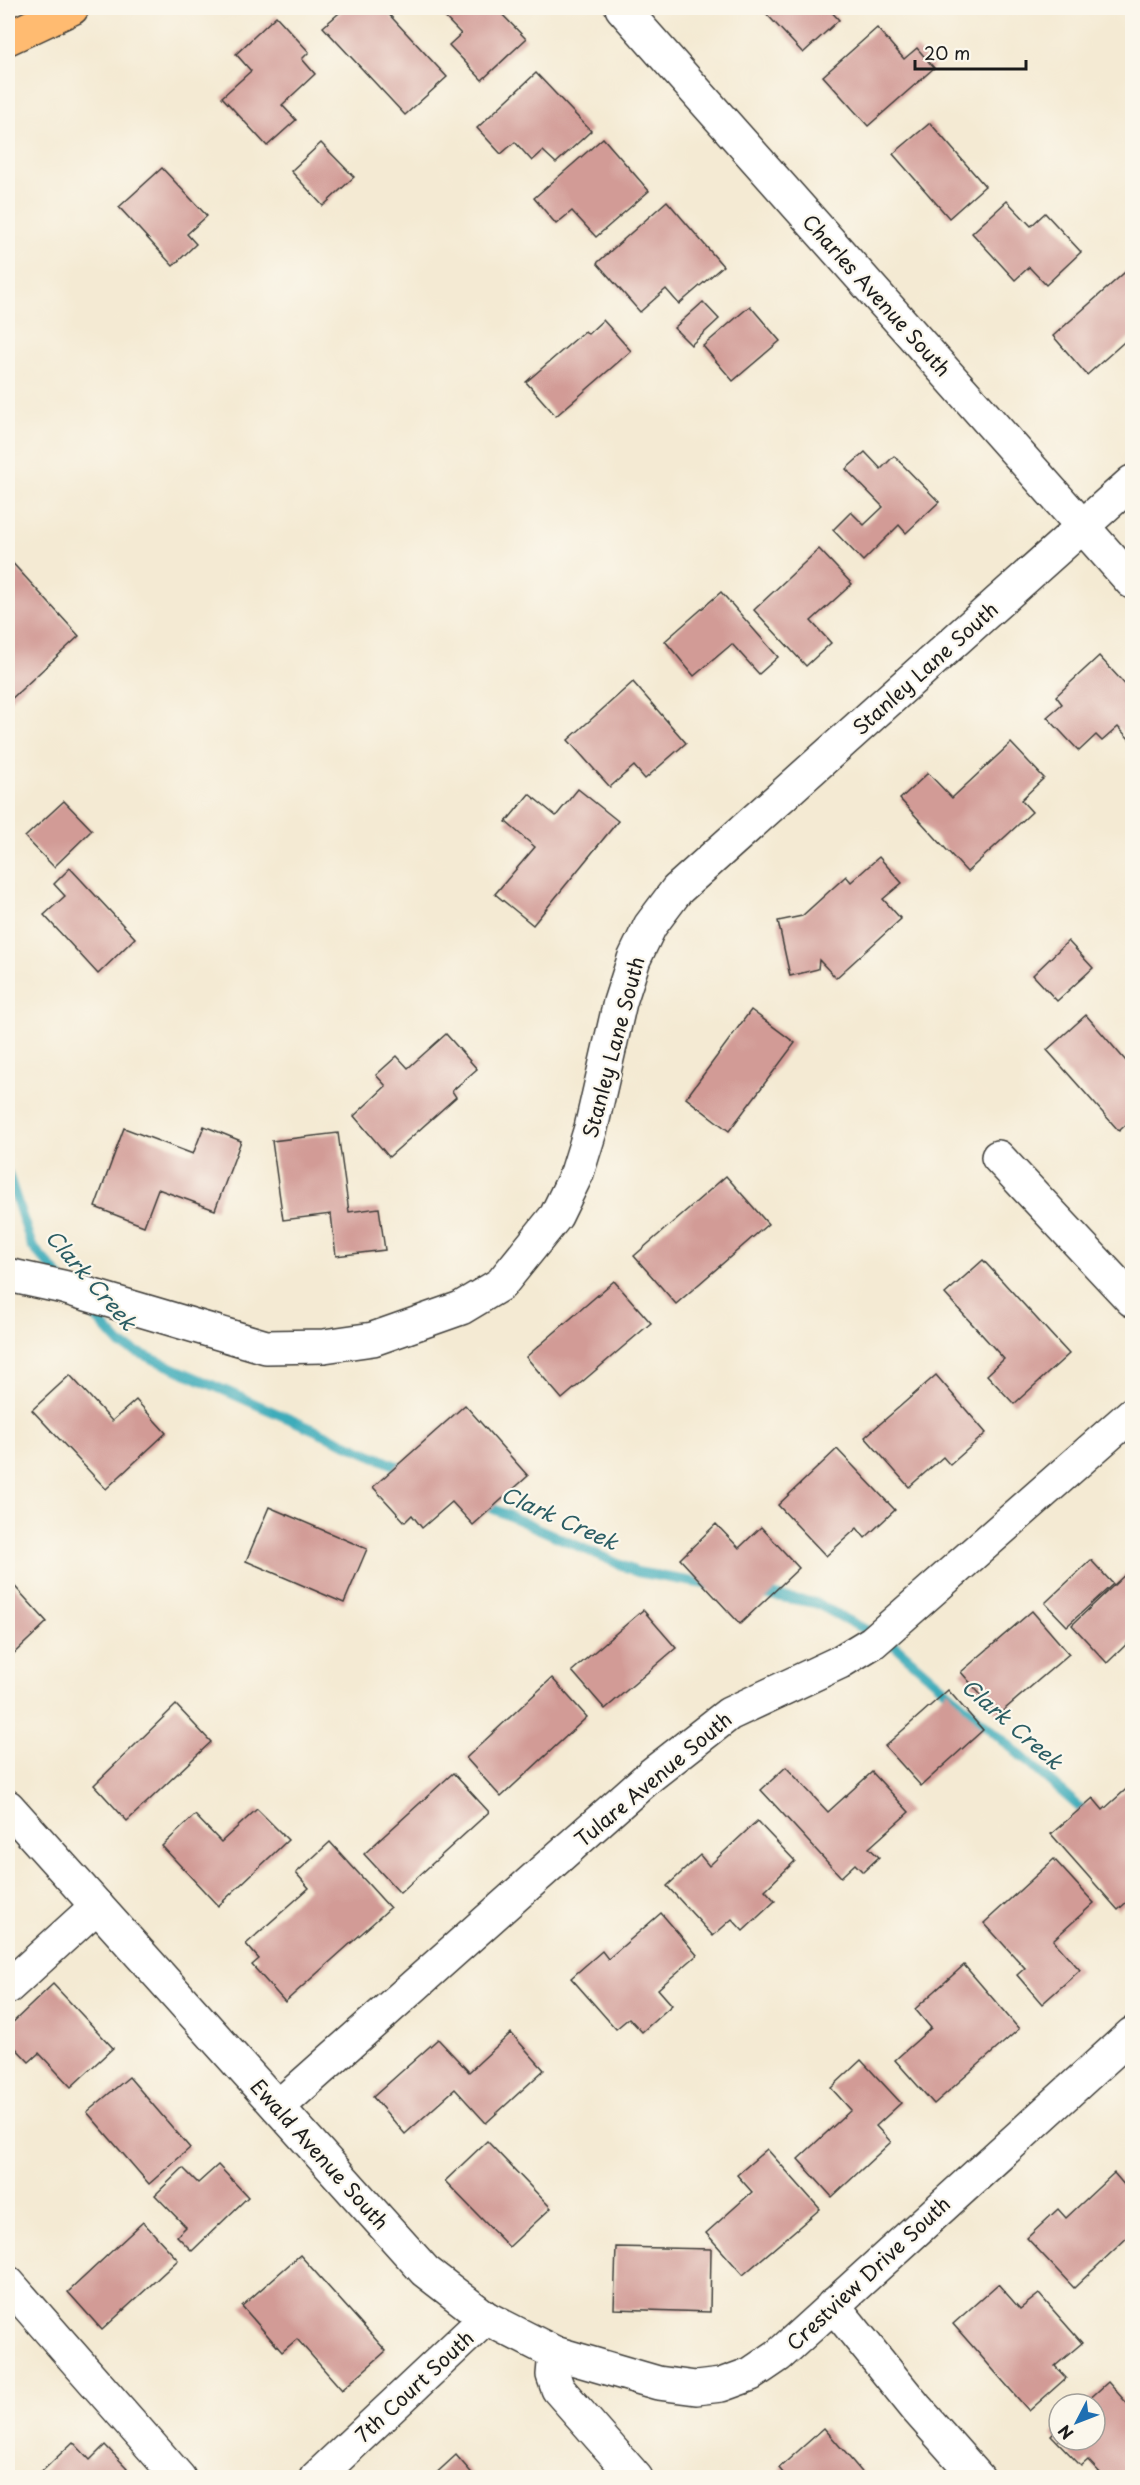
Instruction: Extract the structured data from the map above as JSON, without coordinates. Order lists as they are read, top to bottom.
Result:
{
  "streets": {
    "street": [
      "Charles Avenue South",
      "Stanley Lane South",
      "Tulare Avenue South",
      "Ewald Avenue South",
      "Crestview Drive South",
      "7th Court South"
    ]
  },
  "crossings": [
    ["Charles Avenue South", "Stanley Lane South"],
    ["Tulare Avenue South", "Ewald Avenue South"],
    ["Ewald Avenue South", "Crestview Drive South"],
    ["Ewald Avenue South", "7th Court South"]
  ],
  "water": ["Clark Creek"],
  "scale_bar": "20 m",
  "north": "bottom left"
}
